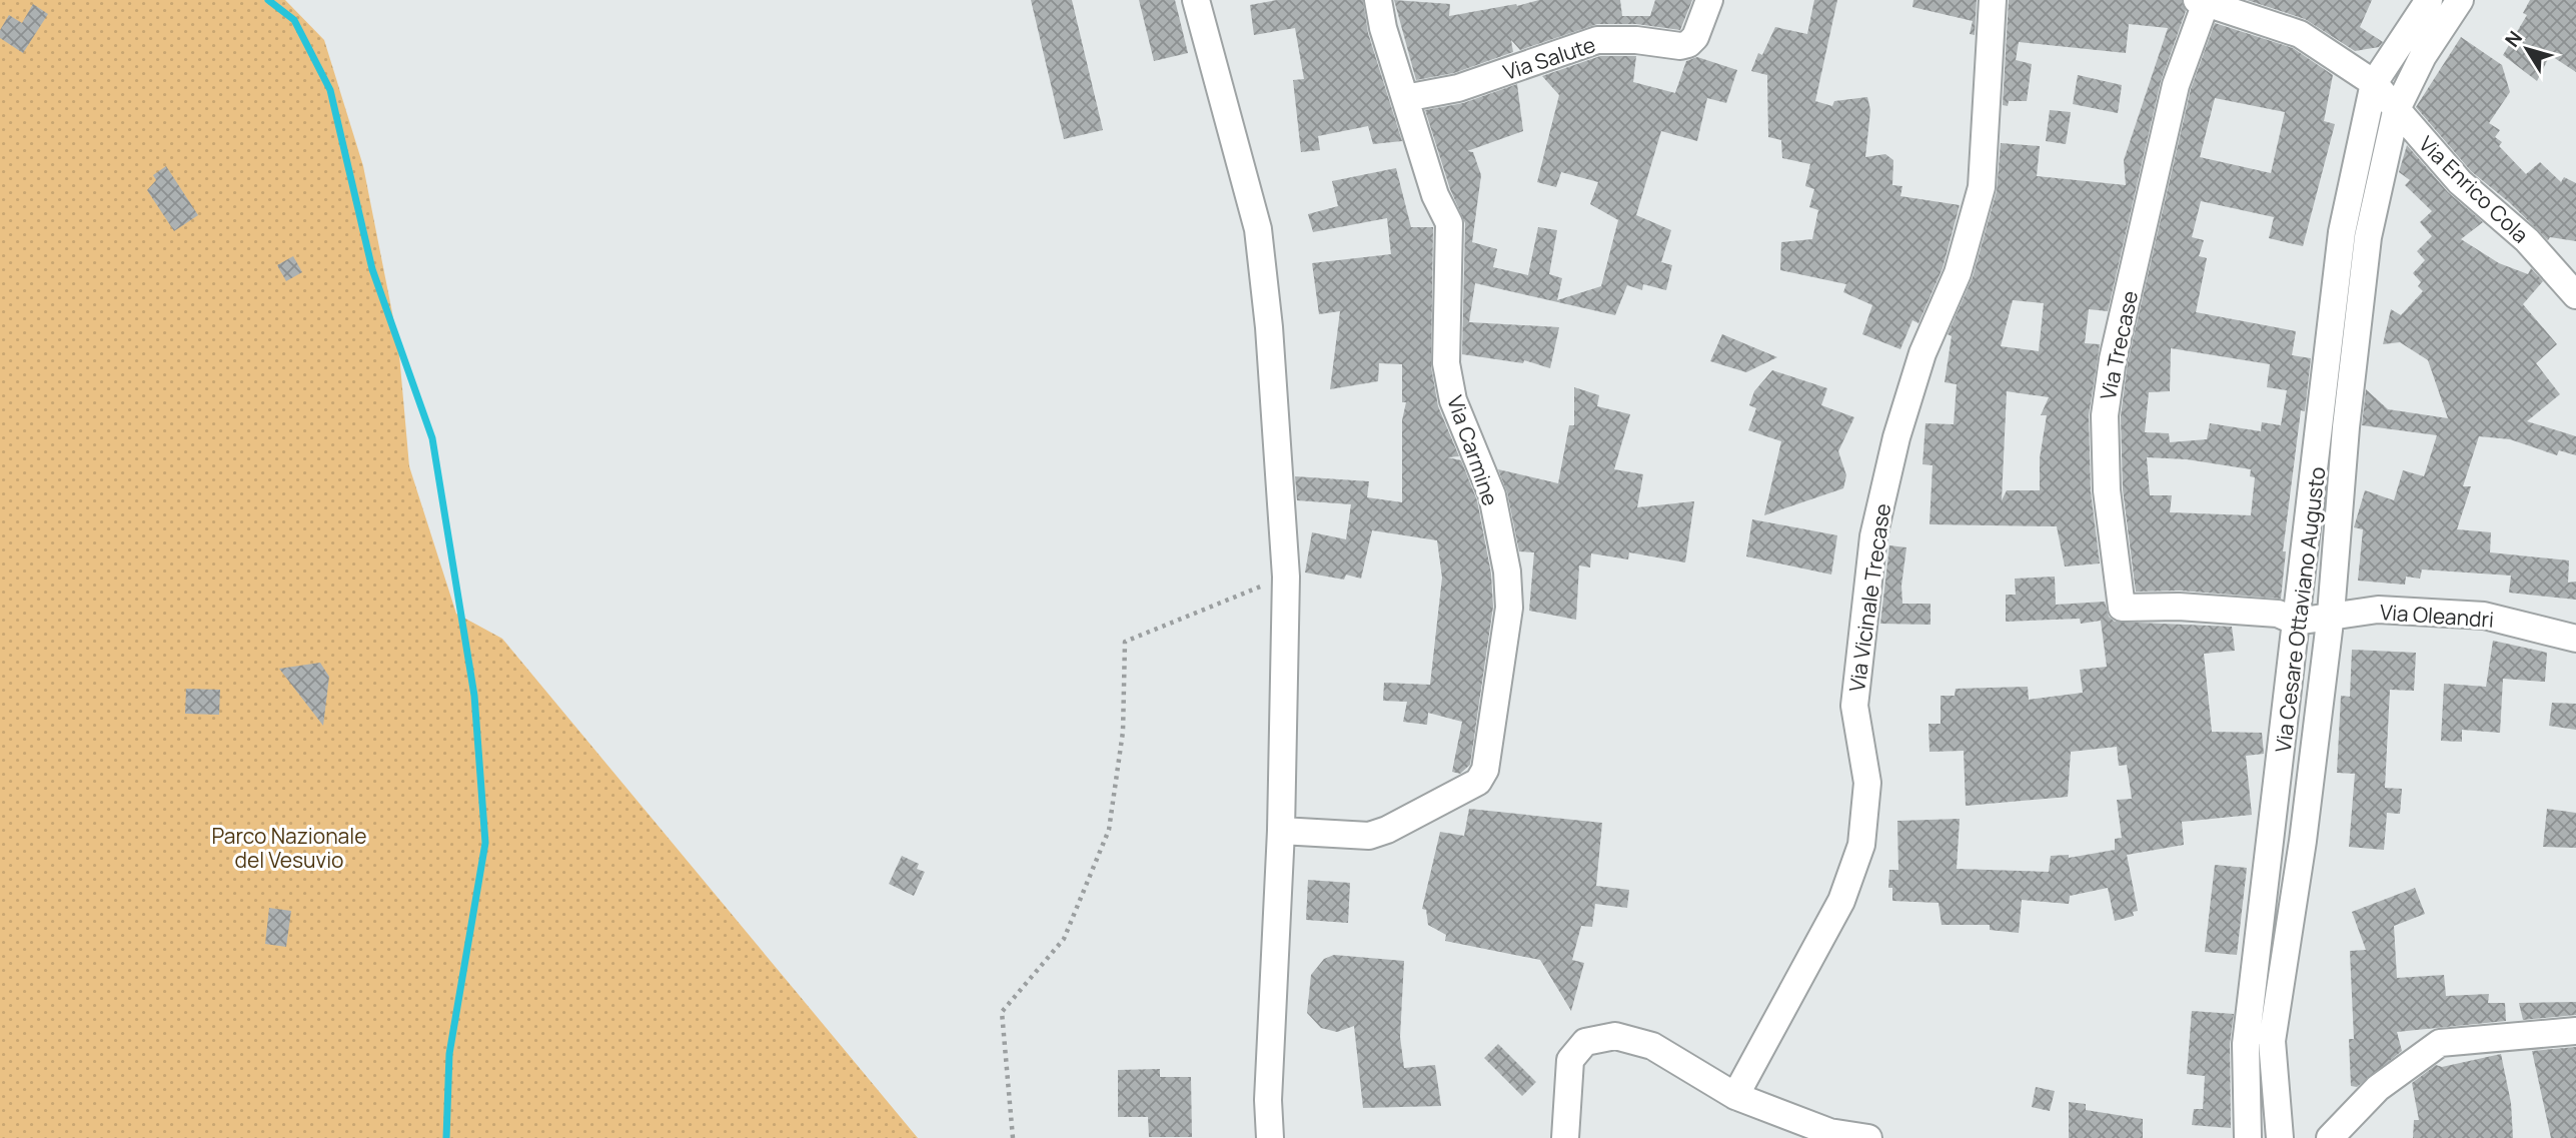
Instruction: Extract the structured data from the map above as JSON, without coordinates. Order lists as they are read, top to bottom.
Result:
{
  "streets": {
    "street": [
      "Via Salute",
      "Via Enrico Cola",
      "Via Trecase",
      "Via Carmine",
      "Via Vicinale Trecase",
      "Via Cesare Ottaviano Augusto",
      "Via Oleandri"
    ]
  },
  "crossings": [
    ["Via Salute", "Via Carmine"],
    ["Via Enrico Cola", "Via Trecase"],
    ["Via Enrico Cola", "Via Cesare Ottaviano Augusto"],
    ["Via Trecase", "Via Cesare Ottaviano Augusto"],
    ["Via Trecase", "Via Oleandri"],
    ["Via Cesare Ottaviano Augusto", "Via Oleandri"]
  ],
  "parks": ["Parco Nazionale del Vesuvio"],
  "north": "top left"
}
